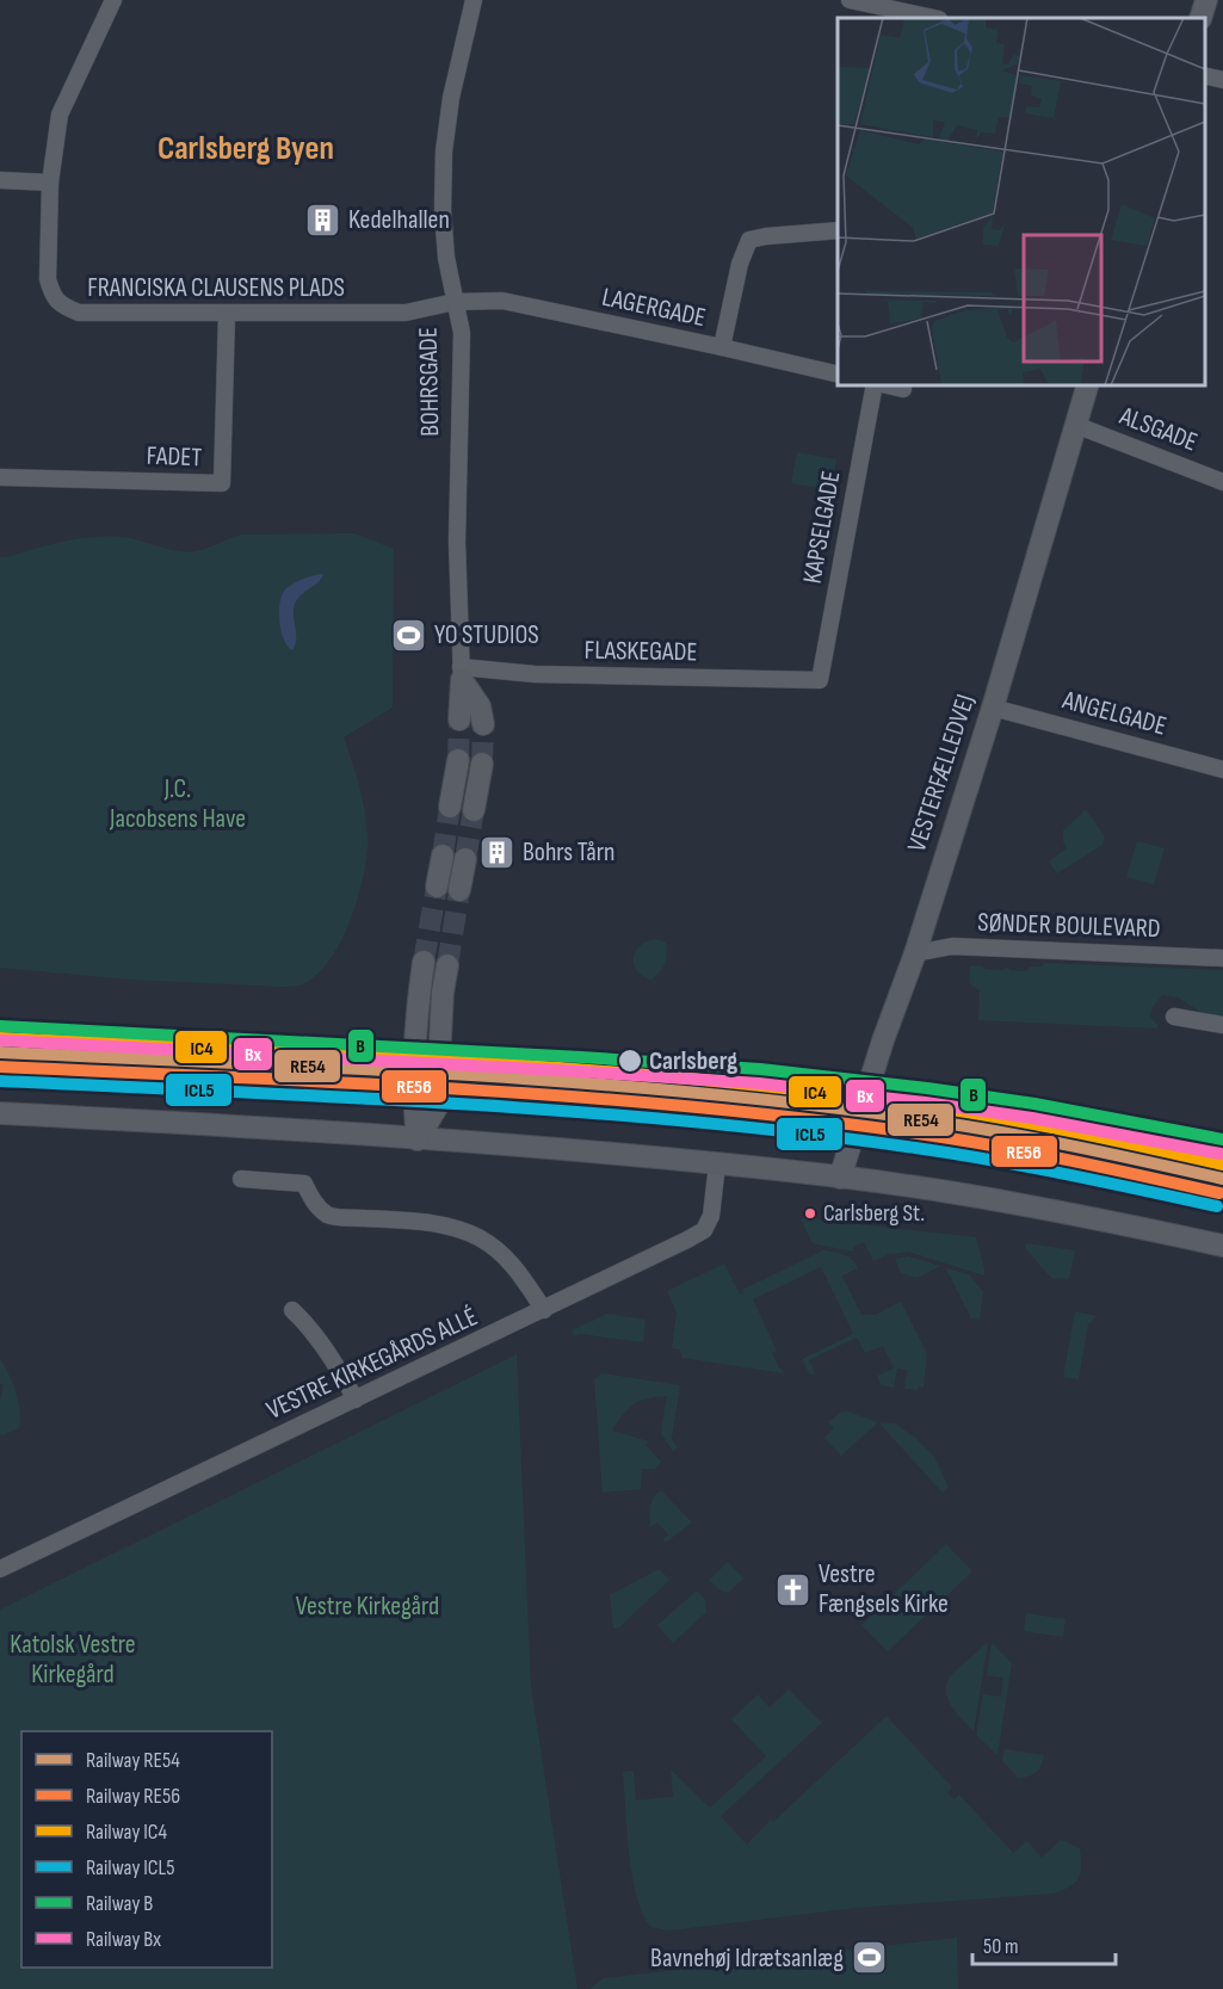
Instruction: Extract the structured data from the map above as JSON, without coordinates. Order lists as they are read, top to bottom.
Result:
{
  "streets": {
    "street": [
      "FRANCISKA CLAUSENS PLADS",
      "LAGERGADE",
      "BOHRSGADE",
      "ALSGADE",
      "FADET",
      "KAPSELGADE",
      "FLASKEGADE",
      "ANGELGADE",
      "VESTERFÆLLEDVEJ",
      "SØNDER BOULEVARD",
      "VESTRE KIRKEGÅRDS ALLÉ"
    ]
  },
  "crossings": [
    ["FRANCISKA CLAUSENS PLADS", "LAGERGADE"],
    ["FRANCISKA CLAUSENS PLADS", "BOHRSGADE"],
    ["FRANCISKA CLAUSENS PLADS", "FADET"],
    ["LAGERGADE", "BOHRSGADE"],
    ["BOHRSGADE", "FLASKEGADE"],
    ["ALSGADE", "VESTERFÆLLEDVEJ"],
    ["KAPSELGADE", "FLASKEGADE"],
    ["ANGELGADE", "VESTERFÆLLEDVEJ"],
    ["VESTERFÆLLEDVEJ", "SØNDER BOULEVARD"]
  ],
  "districts": ["Carlsberg Byen"],
  "parks": ["J.C. Jacobsens Have", "Vestre Kirkegård", "Katolsk Vestre Kirkegård"],
  "places": {
    "building": ["Kedelhallen", "Bohrs Tårn"],
    "sports": ["YO STUDIOS", "Bavnehøj Idrætsanlæg"],
    "other": ["Carlsberg", "Carlsberg St."],
    "church": ["Vestre Fængsels Kirke"]
  },
  "lines": [
    "rail line B",
    "rail line IC4",
    "rail line Bx",
    "rail line RE54",
    "rail line RE56",
    "rail line ICL5"
  ],
  "legend": [
    "Railway RE54",
    "Railway RE56",
    "Railway IC4",
    "Railway ICL5",
    "Railway B",
    "Railway Bx"
  ],
  "scale_bar": "50 m"
}
